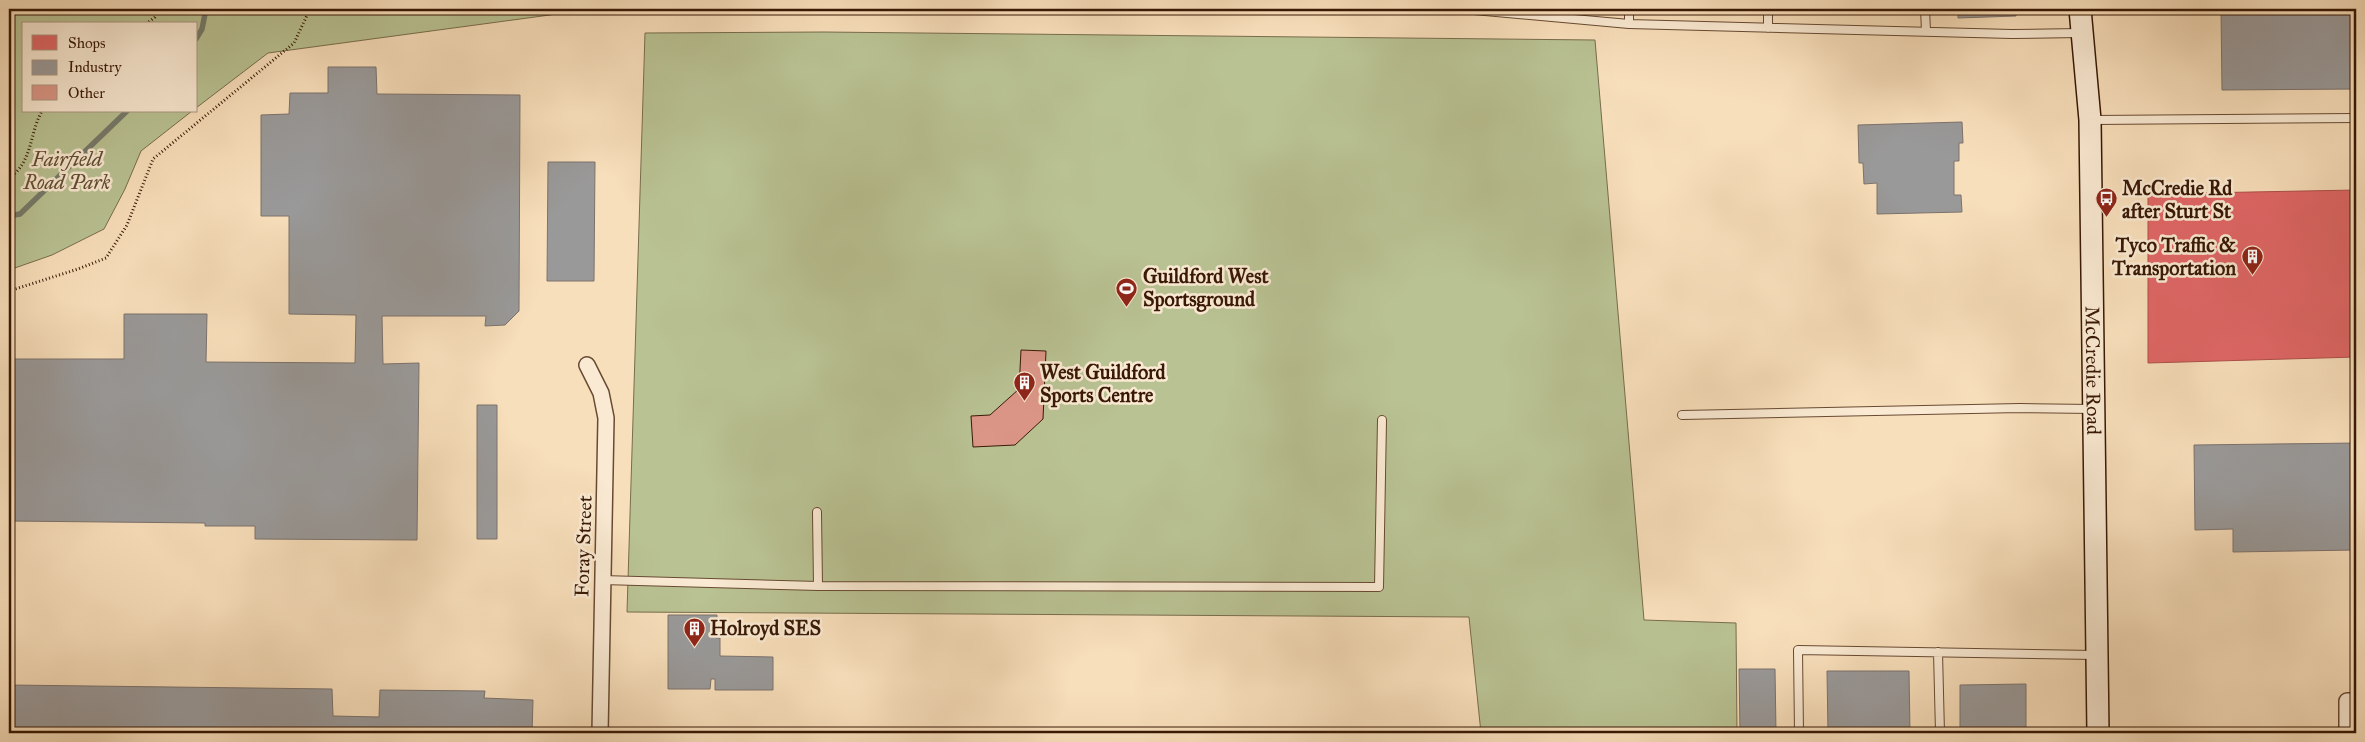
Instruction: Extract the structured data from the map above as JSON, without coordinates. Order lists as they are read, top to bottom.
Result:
{
  "streets": {
    "street": ["McCredie Road", "Foray Street"]
  },
  "parks": ["Fairfield Road Park"],
  "places": {
    "bus stop": ["McCredie Rd after Sturt St"],
    "building": ["Tyco Traffic & Transportation", "West Guildford Sports Centre", "Holroyd SES"],
    "sports": ["Guildford West Sportsground"]
  },
  "legend": ["Shops", "Industry", "Other"]
}
